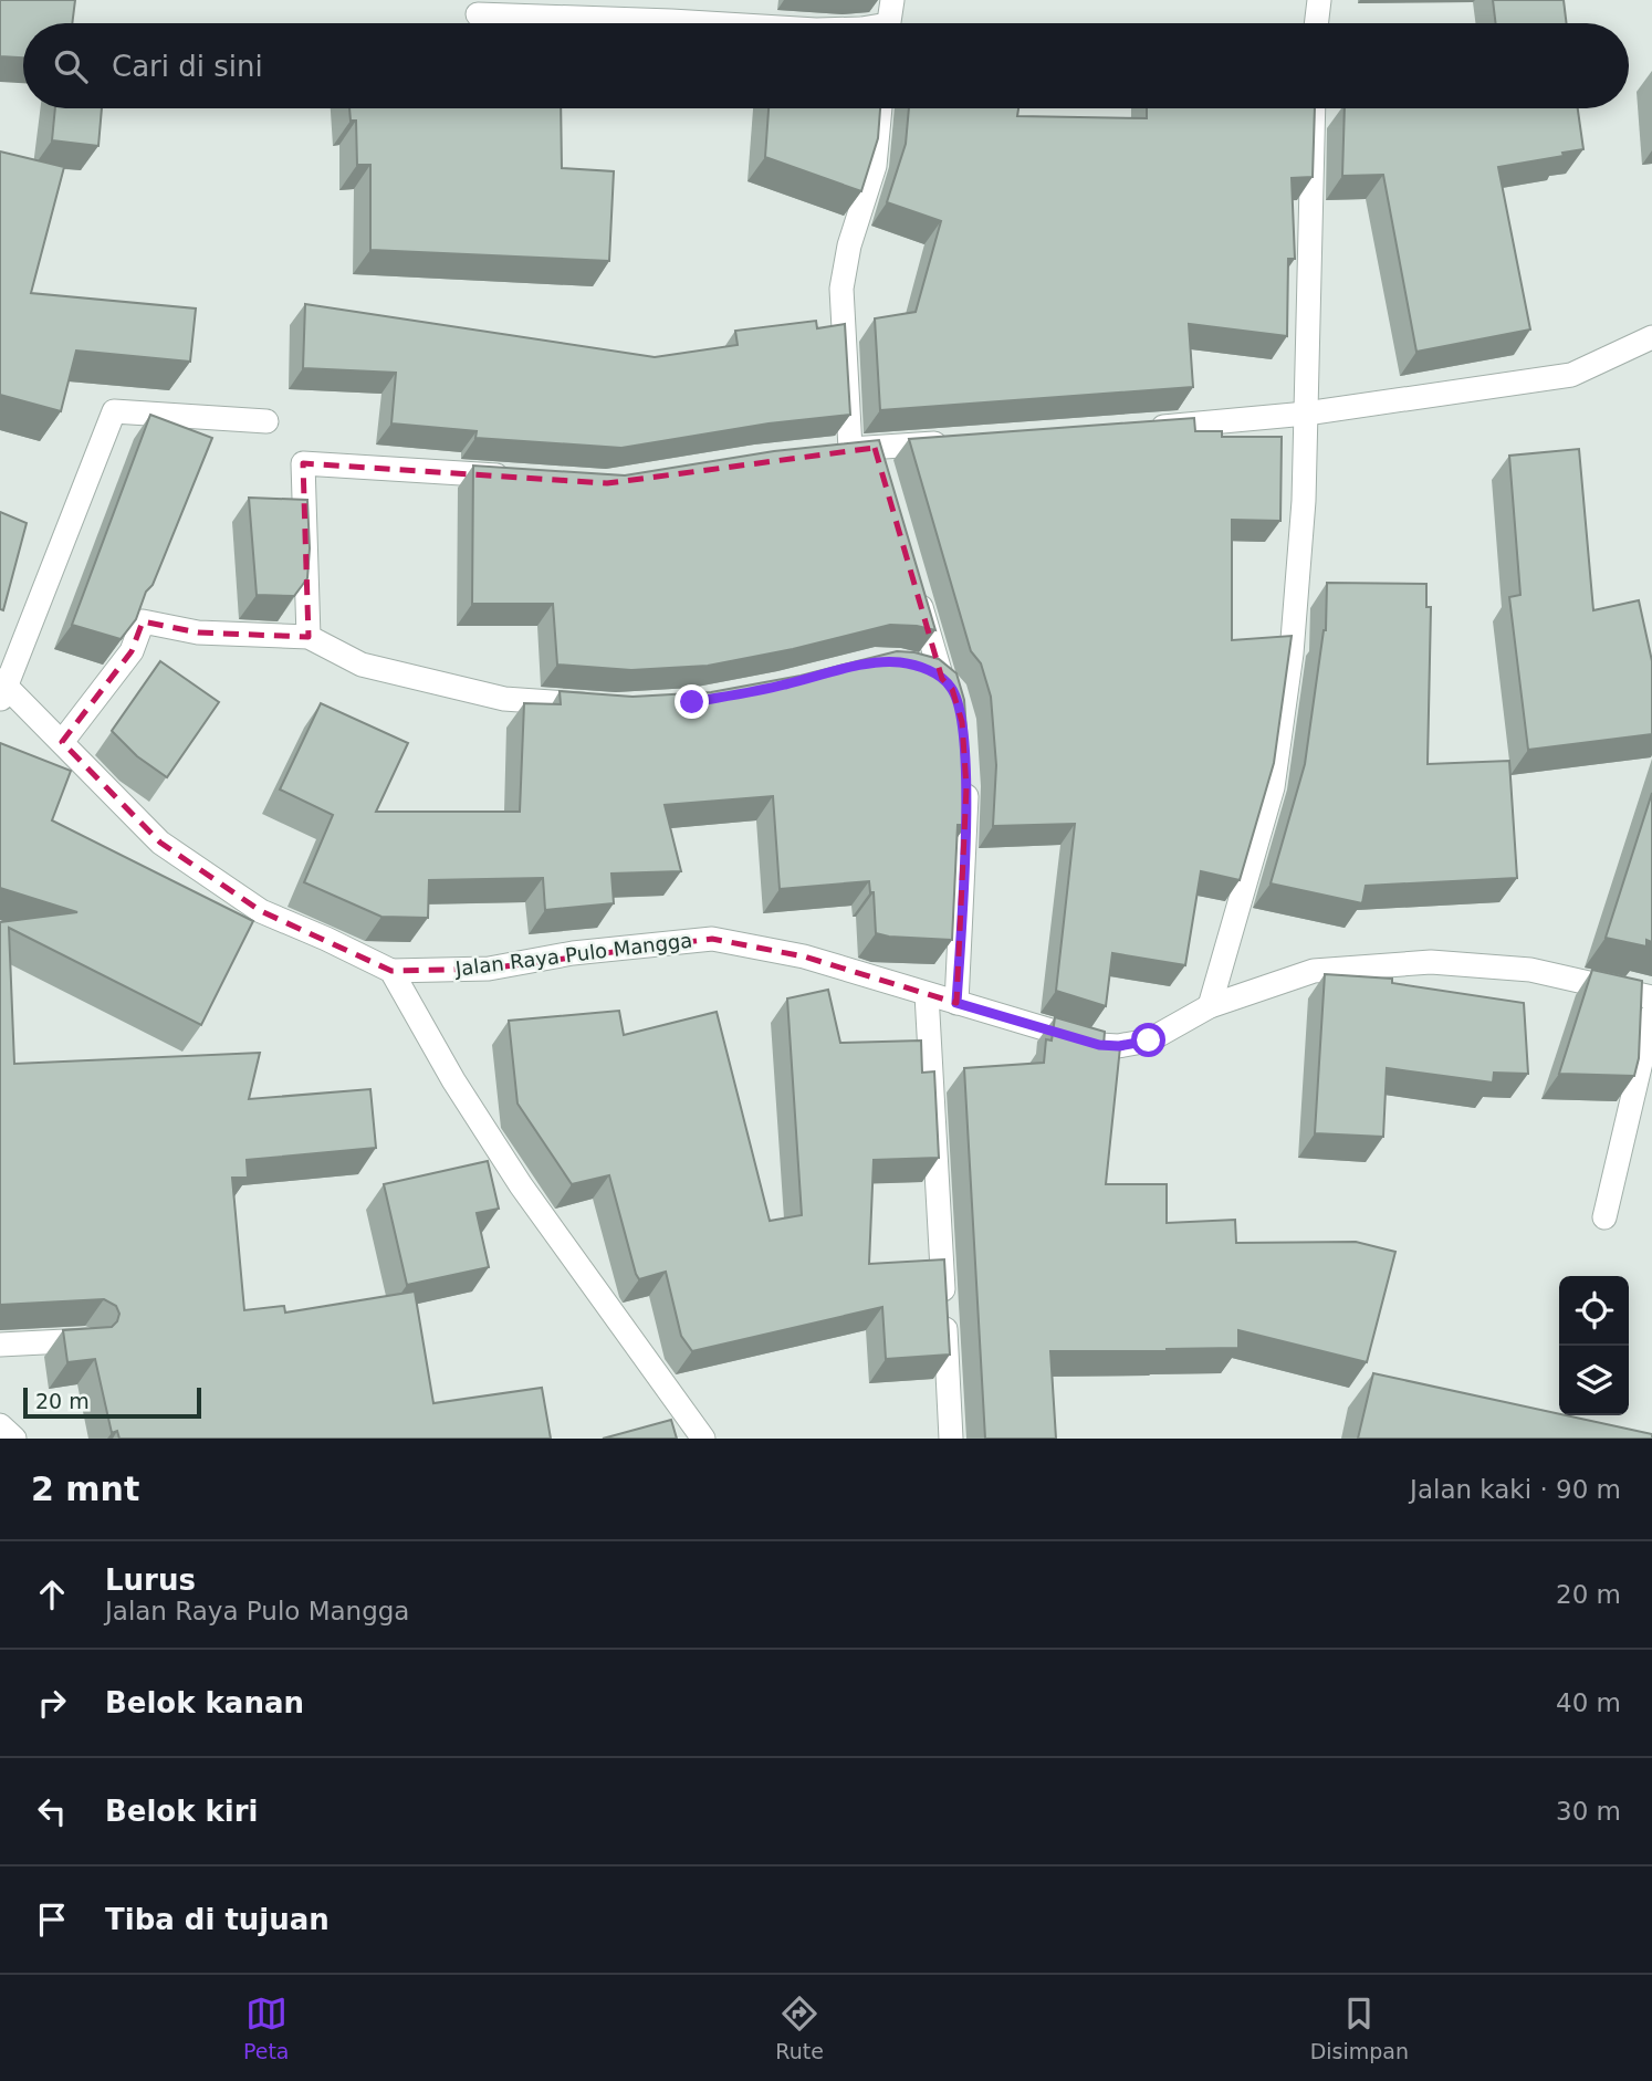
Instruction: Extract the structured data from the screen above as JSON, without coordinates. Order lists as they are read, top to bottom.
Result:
{
  "streets": {
    "street": ["Jalan Raya Pulo Mangga"]
  },
  "scale_bar": "20 m",
  "page": {
    "search": "Cari di sini",
    "scale": "20 m",
    "heading": ["2 mnt", "Jalan kaki · 90 m"],
    "list": [
      ["Lurus", "Jalan Raya Pulo Mangga", "20 m"],
      ["Belok kanan", "40 m"],
      ["Belok kiri", "30 m"],
      "Tiba di tujuan"
    ],
    "nav": ["Peta", "Rute", "Disimpan"]
  }
}
